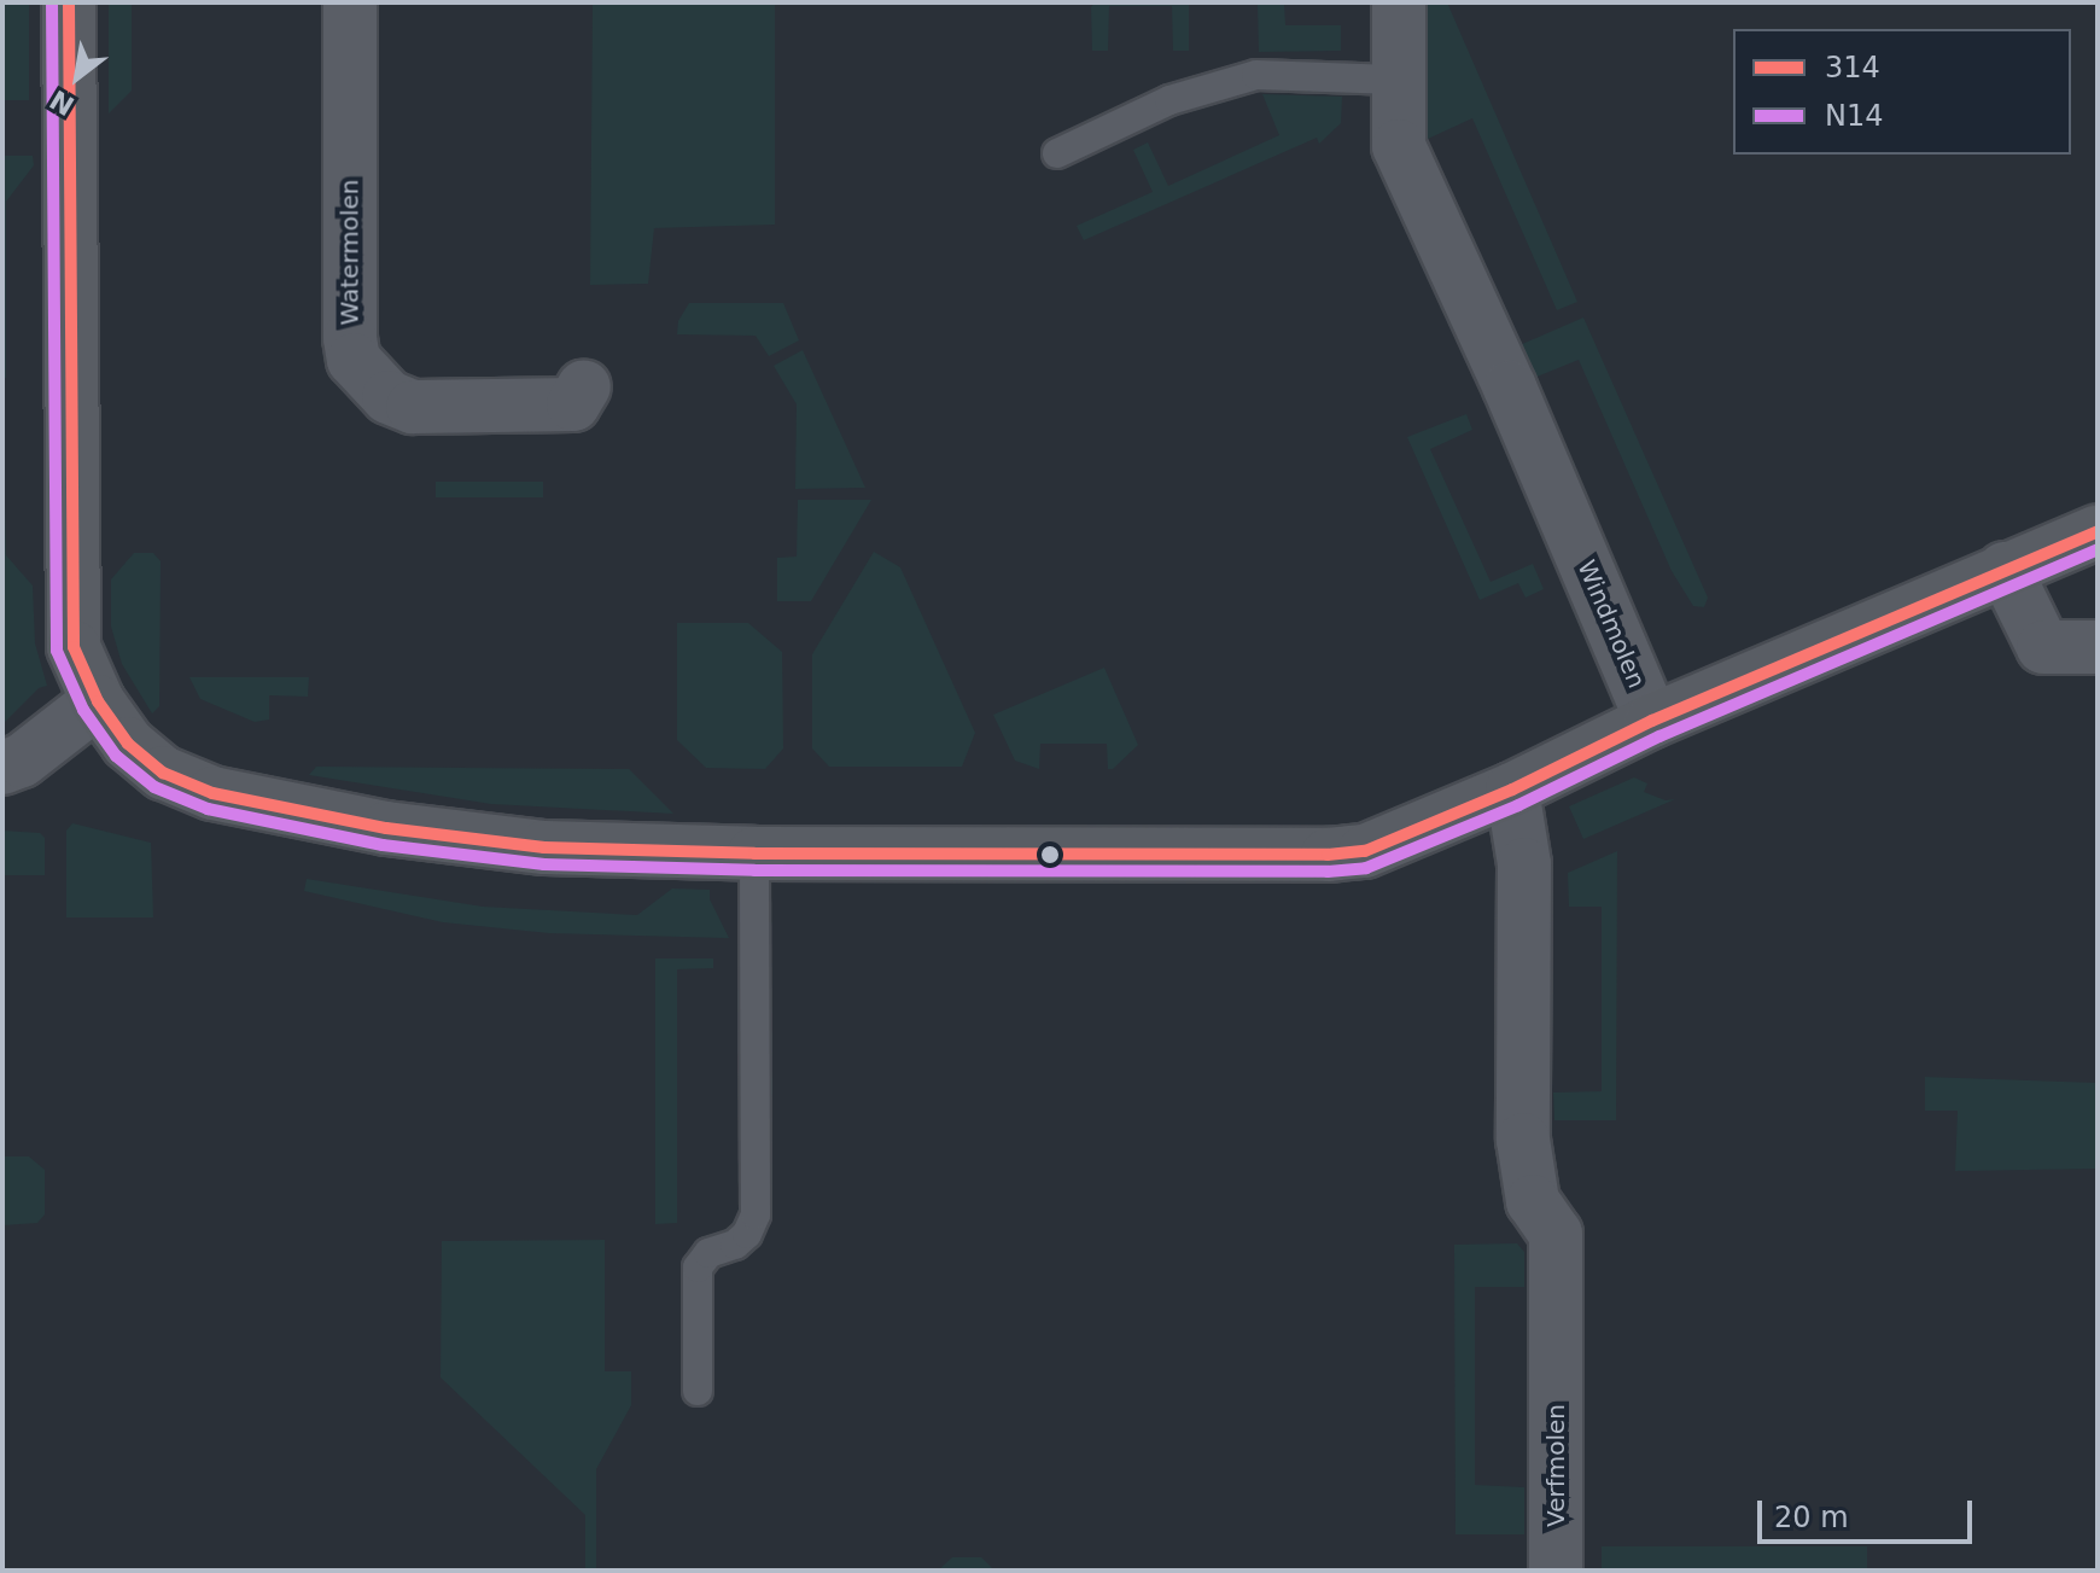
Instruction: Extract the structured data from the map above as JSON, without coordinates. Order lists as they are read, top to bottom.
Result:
{
  "streets": {
    "street": ["Watermolen", "Windmolen", "Verfmolen"]
  },
  "lines": ["transit line 314", "transit line N14"],
  "legend": ["314", "N14"],
  "scale_bar": "20 m",
  "north": "bottom left"
}
